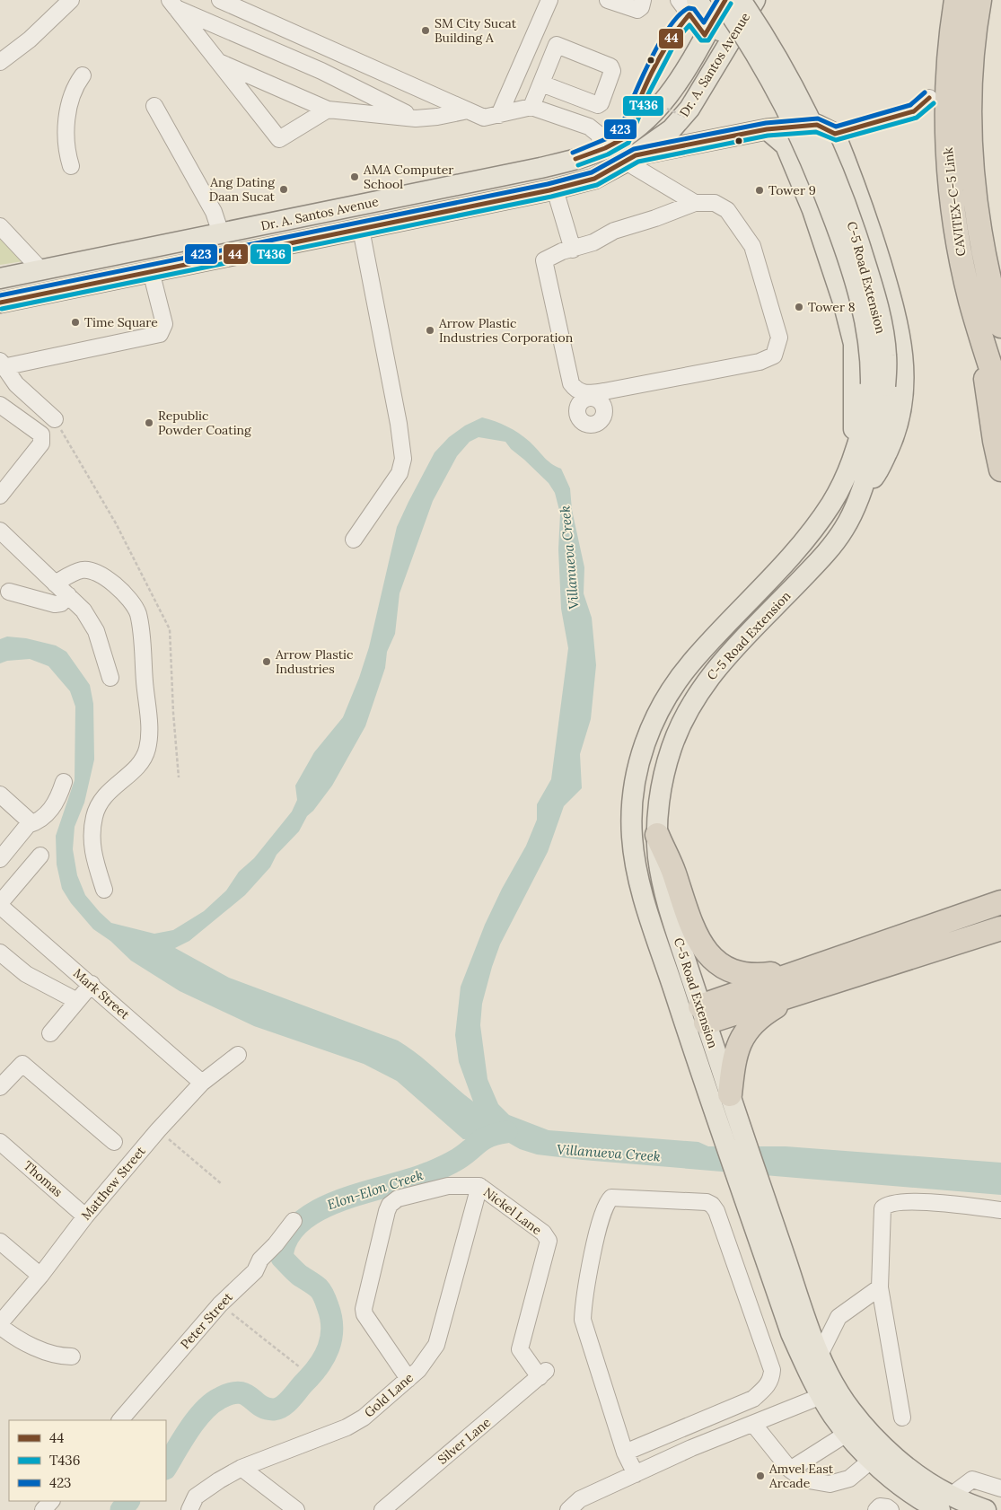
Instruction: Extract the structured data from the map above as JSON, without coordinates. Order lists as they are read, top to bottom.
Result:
{
  "streets": {
    "highway": ["CAVITEX–C-5 Link"],
    "main road": ["Dr. A. Santos Avenue", "C-5 Road Extension"],
    "street": [
      "Mark Street",
      "Thomas",
      "Matthew Street",
      "Nickel Lane",
      "Peter Street",
      "Gold Lane",
      "Silver Lane"
    ]
  },
  "crossings": [
    ["Mark Street", "Matthew Street"],
    ["Thomas", "Matthew Street"],
    ["Nickel Lane", "Gold Lane"],
    ["Nickel Lane", "Silver Lane"]
  ],
  "water": ["Villanueva Creek", "Elon-Elon Creek"],
  "places": [
    "SM City Sucat Building A",
    "AMA Computer School",
    "Ang Dating Daan Sucat",
    "Tower 9",
    "Tower 8",
    "Time Square",
    "Arrow Plastic Industries Corporation",
    "Republic Powder Coating",
    "Arrow Plastic Industries",
    "Amvel East Arcade"
  ],
  "lines": ["transit line 44", "transit line 423", "transit line T436"],
  "legend": ["44", "T436", "423"]
}
